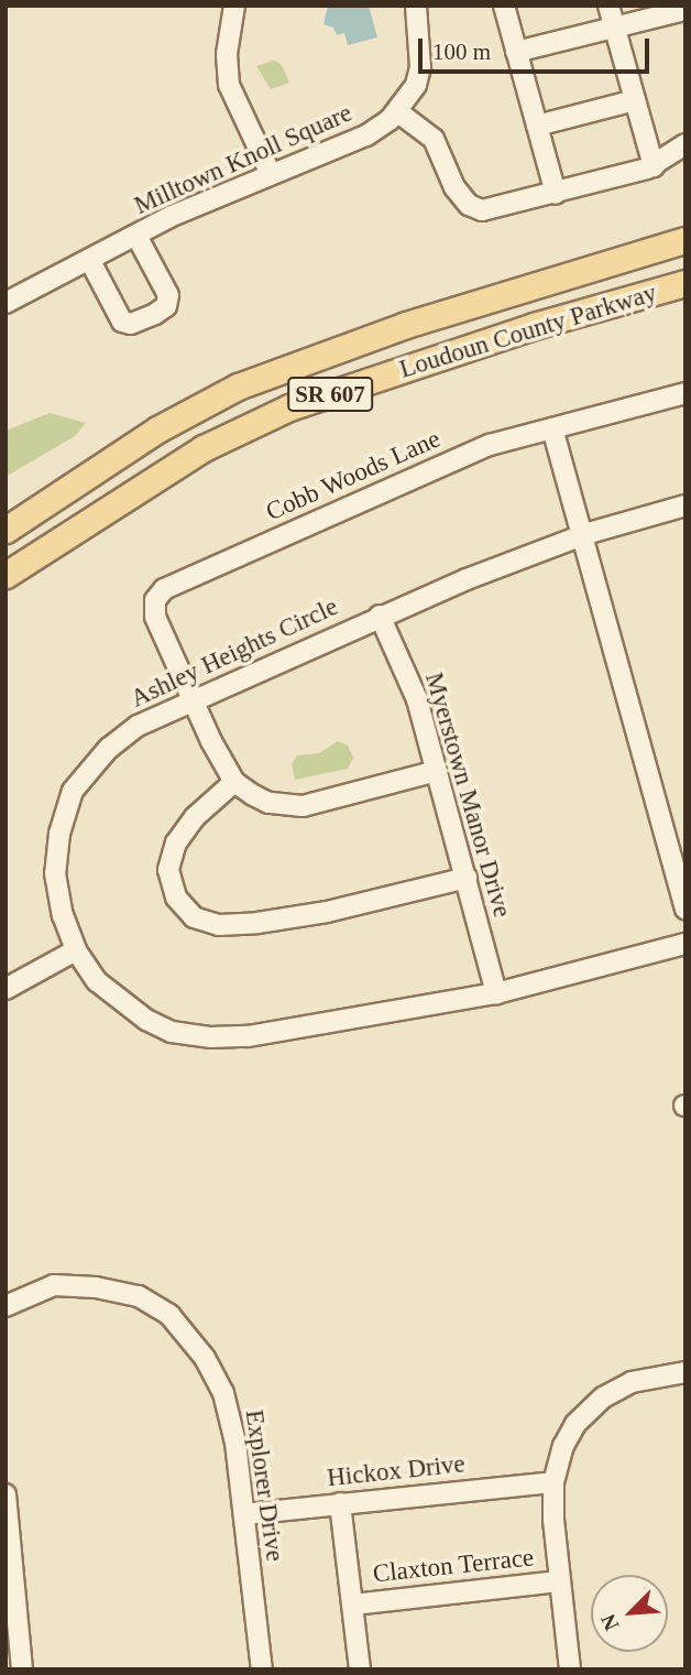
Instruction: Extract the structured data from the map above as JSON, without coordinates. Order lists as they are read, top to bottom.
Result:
{
  "streets": {
    "main road": ["Loudoun County Parkway", "SR 607"],
    "street": [
      "Milltown Knoll Square",
      "Cobb Woods Lane",
      "Ashley Heights Circle",
      "Myerstown Manor Drive",
      "Hickox Drive",
      "Explorer Drive",
      "Claxton Terrace"
    ]
  },
  "crossings": [
    ["Cobb Woods Lane", "Ashley Heights Circle"],
    ["Ashley Heights Circle", "Myerstown Manor Drive"],
    ["Hickox Drive", "Explorer Drive"]
  ],
  "scale_bar": "100 m",
  "north": "bottom left"
}
